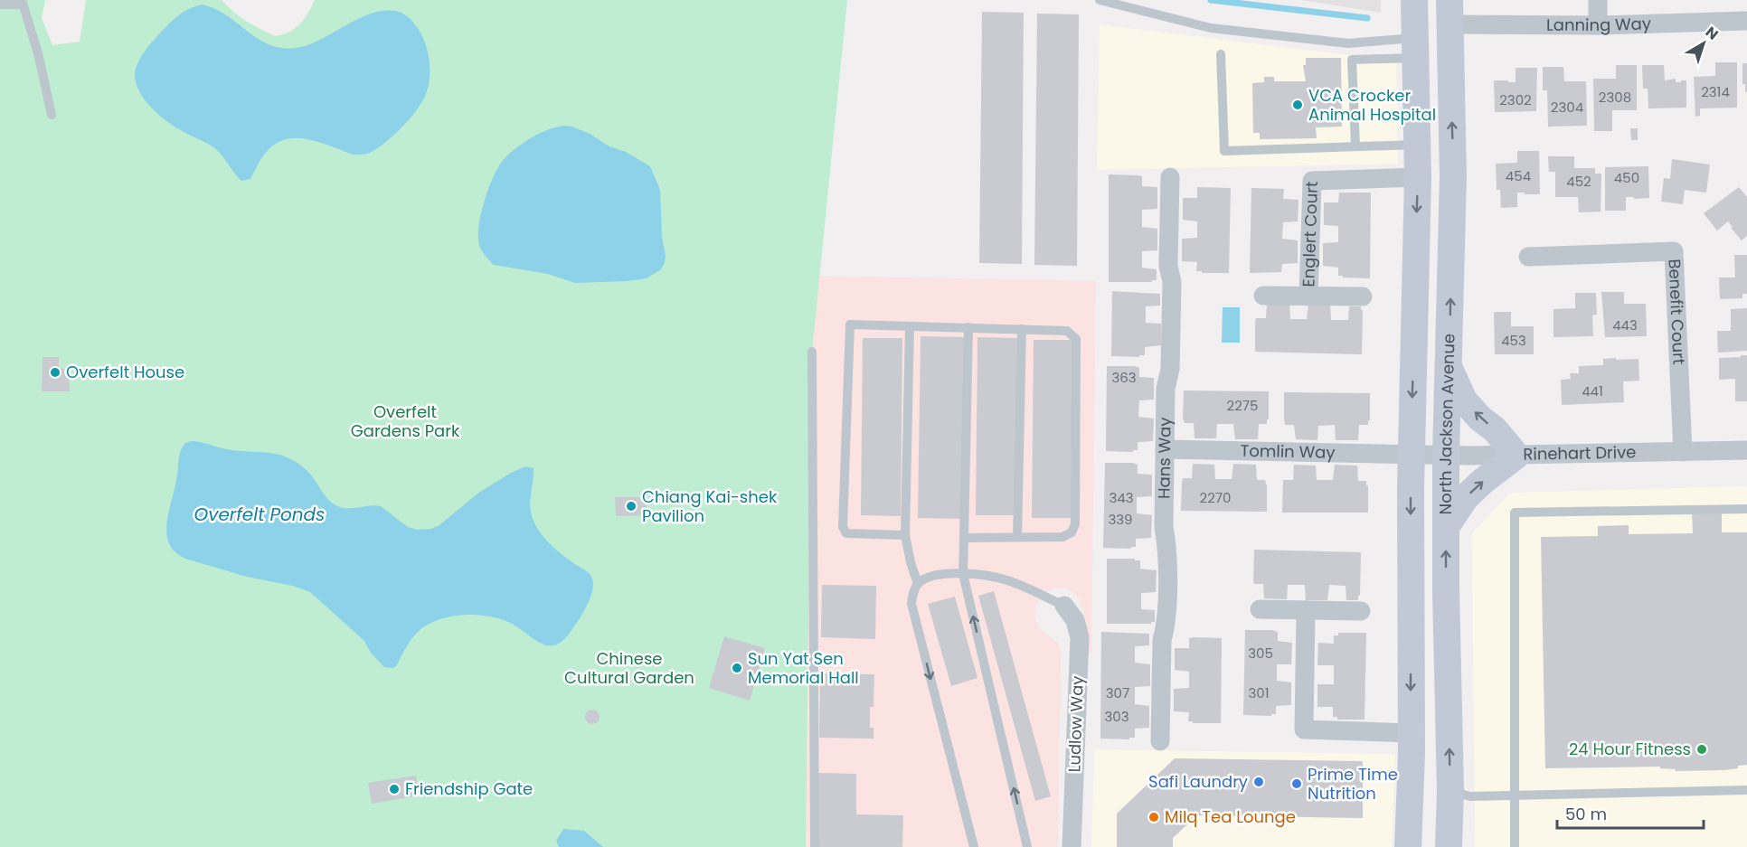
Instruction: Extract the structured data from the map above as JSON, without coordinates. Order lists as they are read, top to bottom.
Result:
{
  "streets": {
    "main road": ["North Jackson Avenue"],
    "street": [
      "Lanning Way",
      "Englert Court",
      "Benefit Court",
      "Tomlin Way",
      "Rinehart Drive",
      "Hans Way",
      "Ludlow Way"
    ]
  },
  "crossings": [
    ["Lanning Way", "North Jackson Avenue"],
    ["Benefit Court", "Rinehart Drive"],
    ["North Jackson Avenue", "Rinehart Drive"],
    ["Tomlin Way", "Rinehart Drive"],
    ["Tomlin Way", "Hans Way"]
  ],
  "water": ["Overfelt Ponds"],
  "parks": ["Overfelt Gardens Park", "Chinese Cultural Garden"],
  "places": [
    "VCA Crocker Animal Hospital",
    "Overfelt House",
    "Chiang Kai-shek Pavilion",
    "Sun Yat Sen Memorial Hall",
    "24 Hour Fitness",
    "Safi Laundry",
    "Prime Time Nutrition",
    "Friendship Gate",
    "Milq Tea Lounge"
  ],
  "house_numbers": [
    "2314",
    "2308",
    "2302",
    "2304",
    "454",
    "450",
    "452",
    "443",
    "453",
    "363",
    "441",
    "2275",
    "343",
    "2270",
    "339",
    "305",
    "307",
    "301",
    "303"
  ],
  "scale_bar": "50 m",
  "north": "top right"
}
